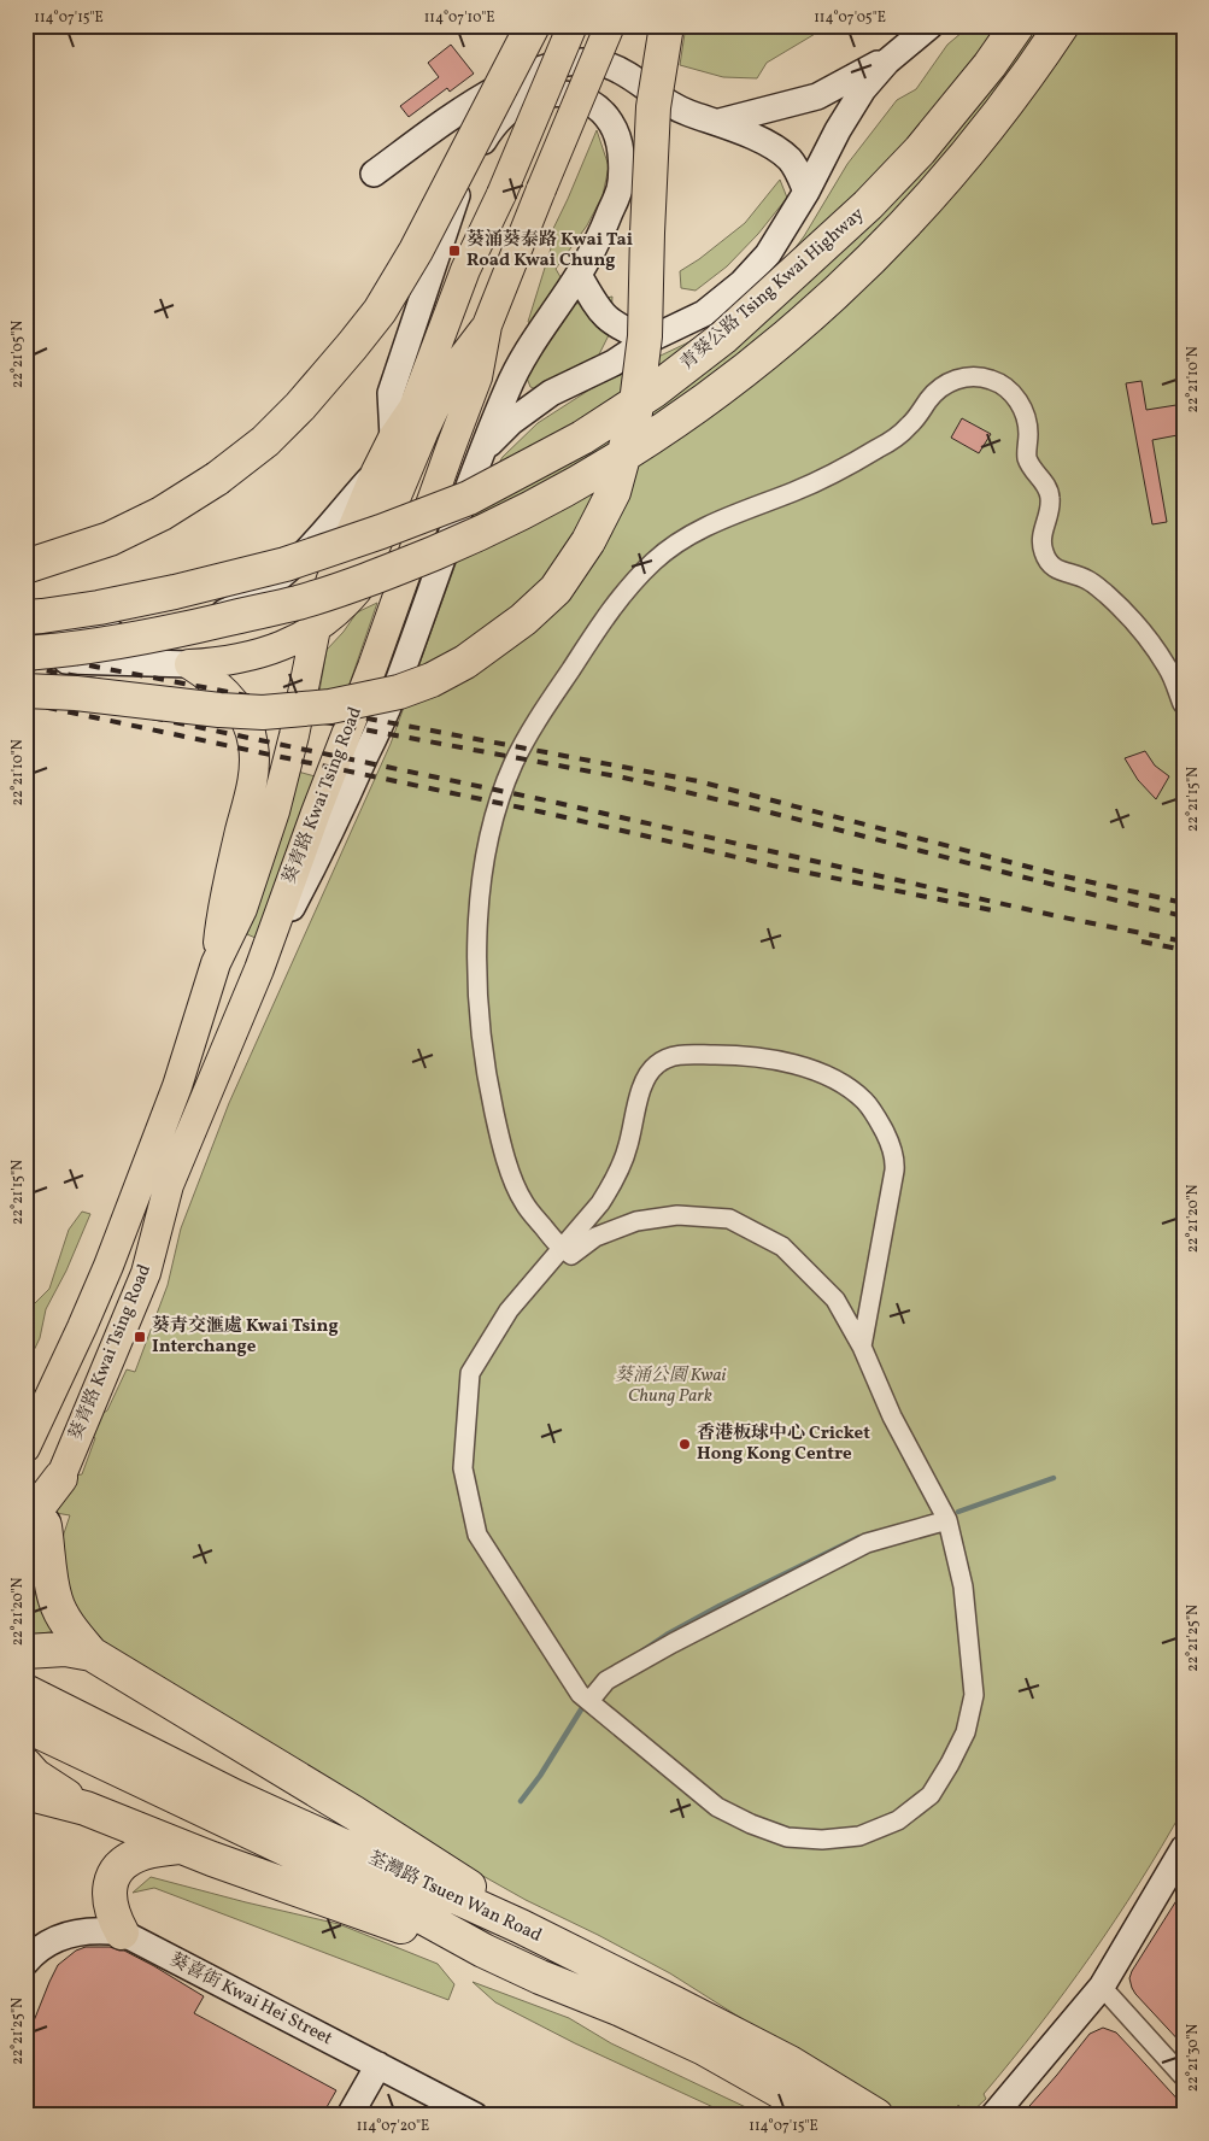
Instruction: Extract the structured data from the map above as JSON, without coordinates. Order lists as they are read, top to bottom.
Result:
{
  "streets": {
    "highway": ["青葵公路 Tsing Kwai Highway", "荃灣路 Tsuen Wan Road"],
    "main road": ["葵青路 Kwai Tsing Road"],
    "street": ["葵喜街 Kwai Hei Street"]
  },
  "parks": ["葵涌公園 Kwai Chung Park"],
  "places": {
    "transit": ["葵涌葵泰路 Kwai Tai Road Kwai Chung", "葵青交滙處 Kwai Tsing Interchange"],
    "other": ["香港板球中心 Cricket Hong Kong Centre"]
  },
  "coordinates": [
    "114°07'15\"E",
    "114°07'10\"E",
    "114°07'05\"E",
    "22°21'05\"N",
    "22°21'10\"N",
    "22°21'15\"N",
    "22°21'20\"N",
    "22°21'25\"N",
    "22°21'30\"N",
    "114°07'20\"E"
  ]
}
